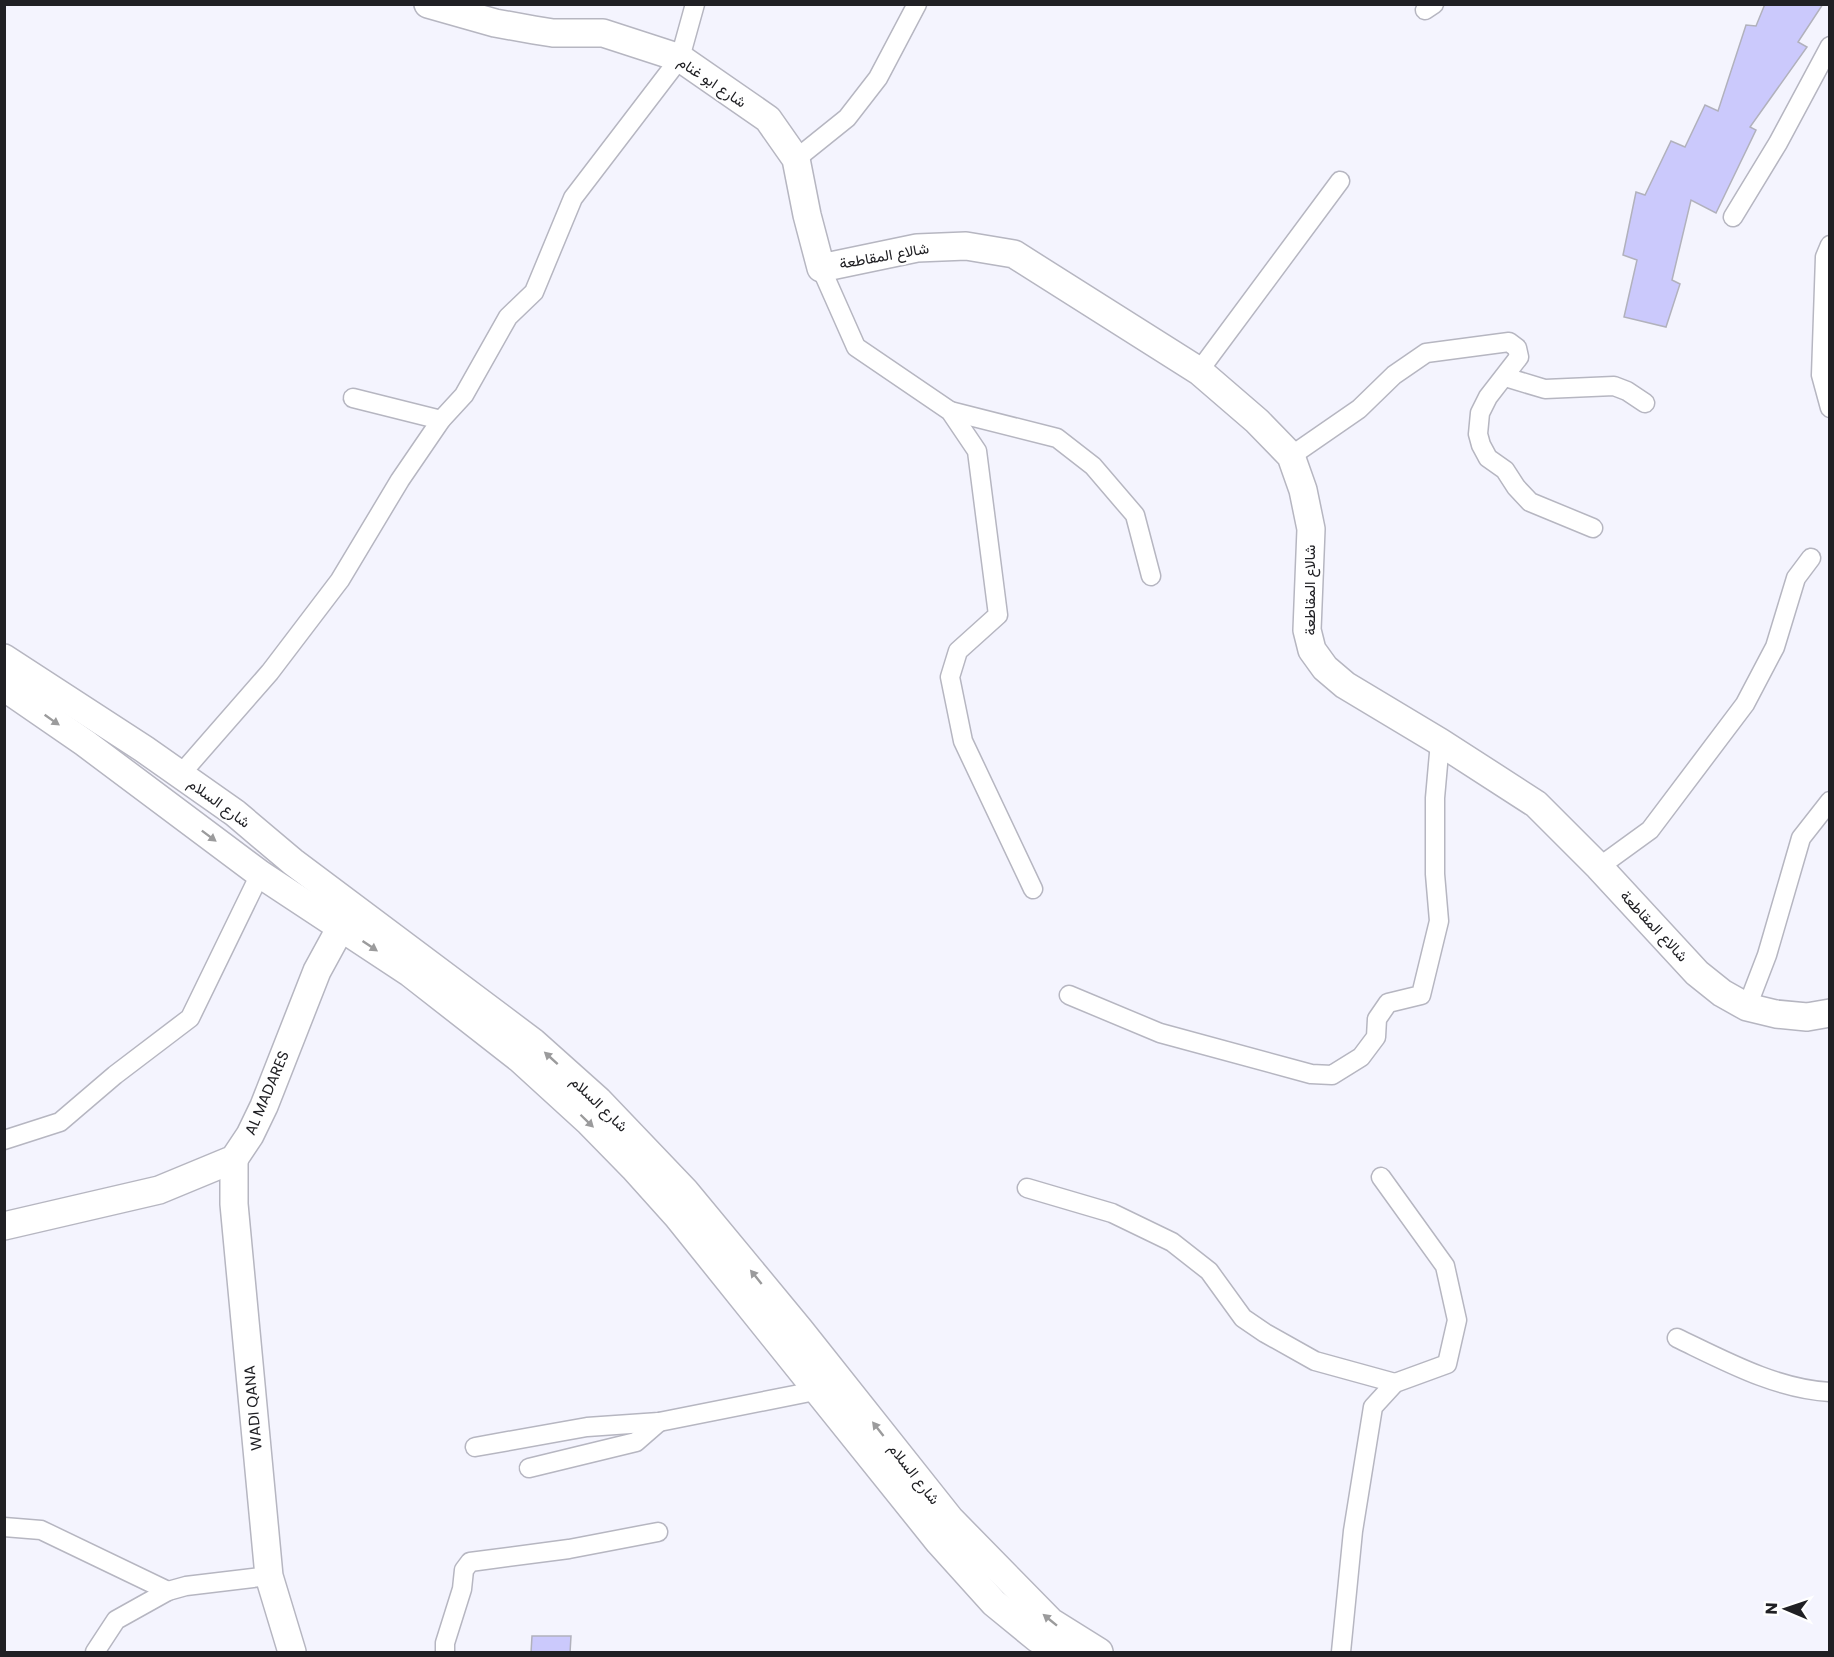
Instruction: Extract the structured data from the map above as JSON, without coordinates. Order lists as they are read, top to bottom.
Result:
{
  "streets": {
    "main road": [
      "شارع ابو غنام",
      "شالاع المقاطعة",
      "شارع السلام",
      "AL MADARES",
      "WADI QANA"
    ]
  },
  "crossings": [
    ["شارع ابو غنام", "شالاع المقاطعة"],
    ["شارع السلام", "AL MADARES"],
    ["AL MADARES", "WADI QANA"]
  ],
  "north": "left"
}
